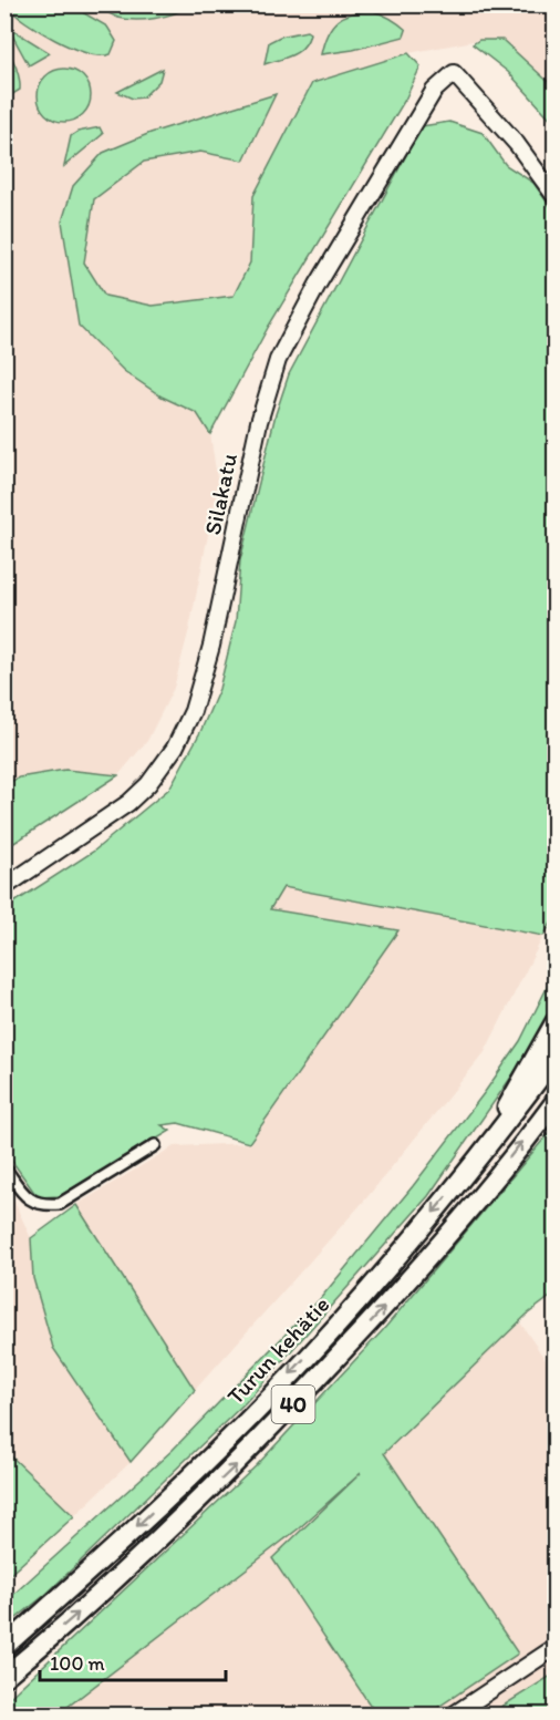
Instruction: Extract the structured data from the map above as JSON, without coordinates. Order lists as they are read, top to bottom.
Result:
{
  "streets": {
    "highway": ["Turun kehätie", "40"],
    "street": ["Silakatu"]
  },
  "scale_bar": "100 m"
}
